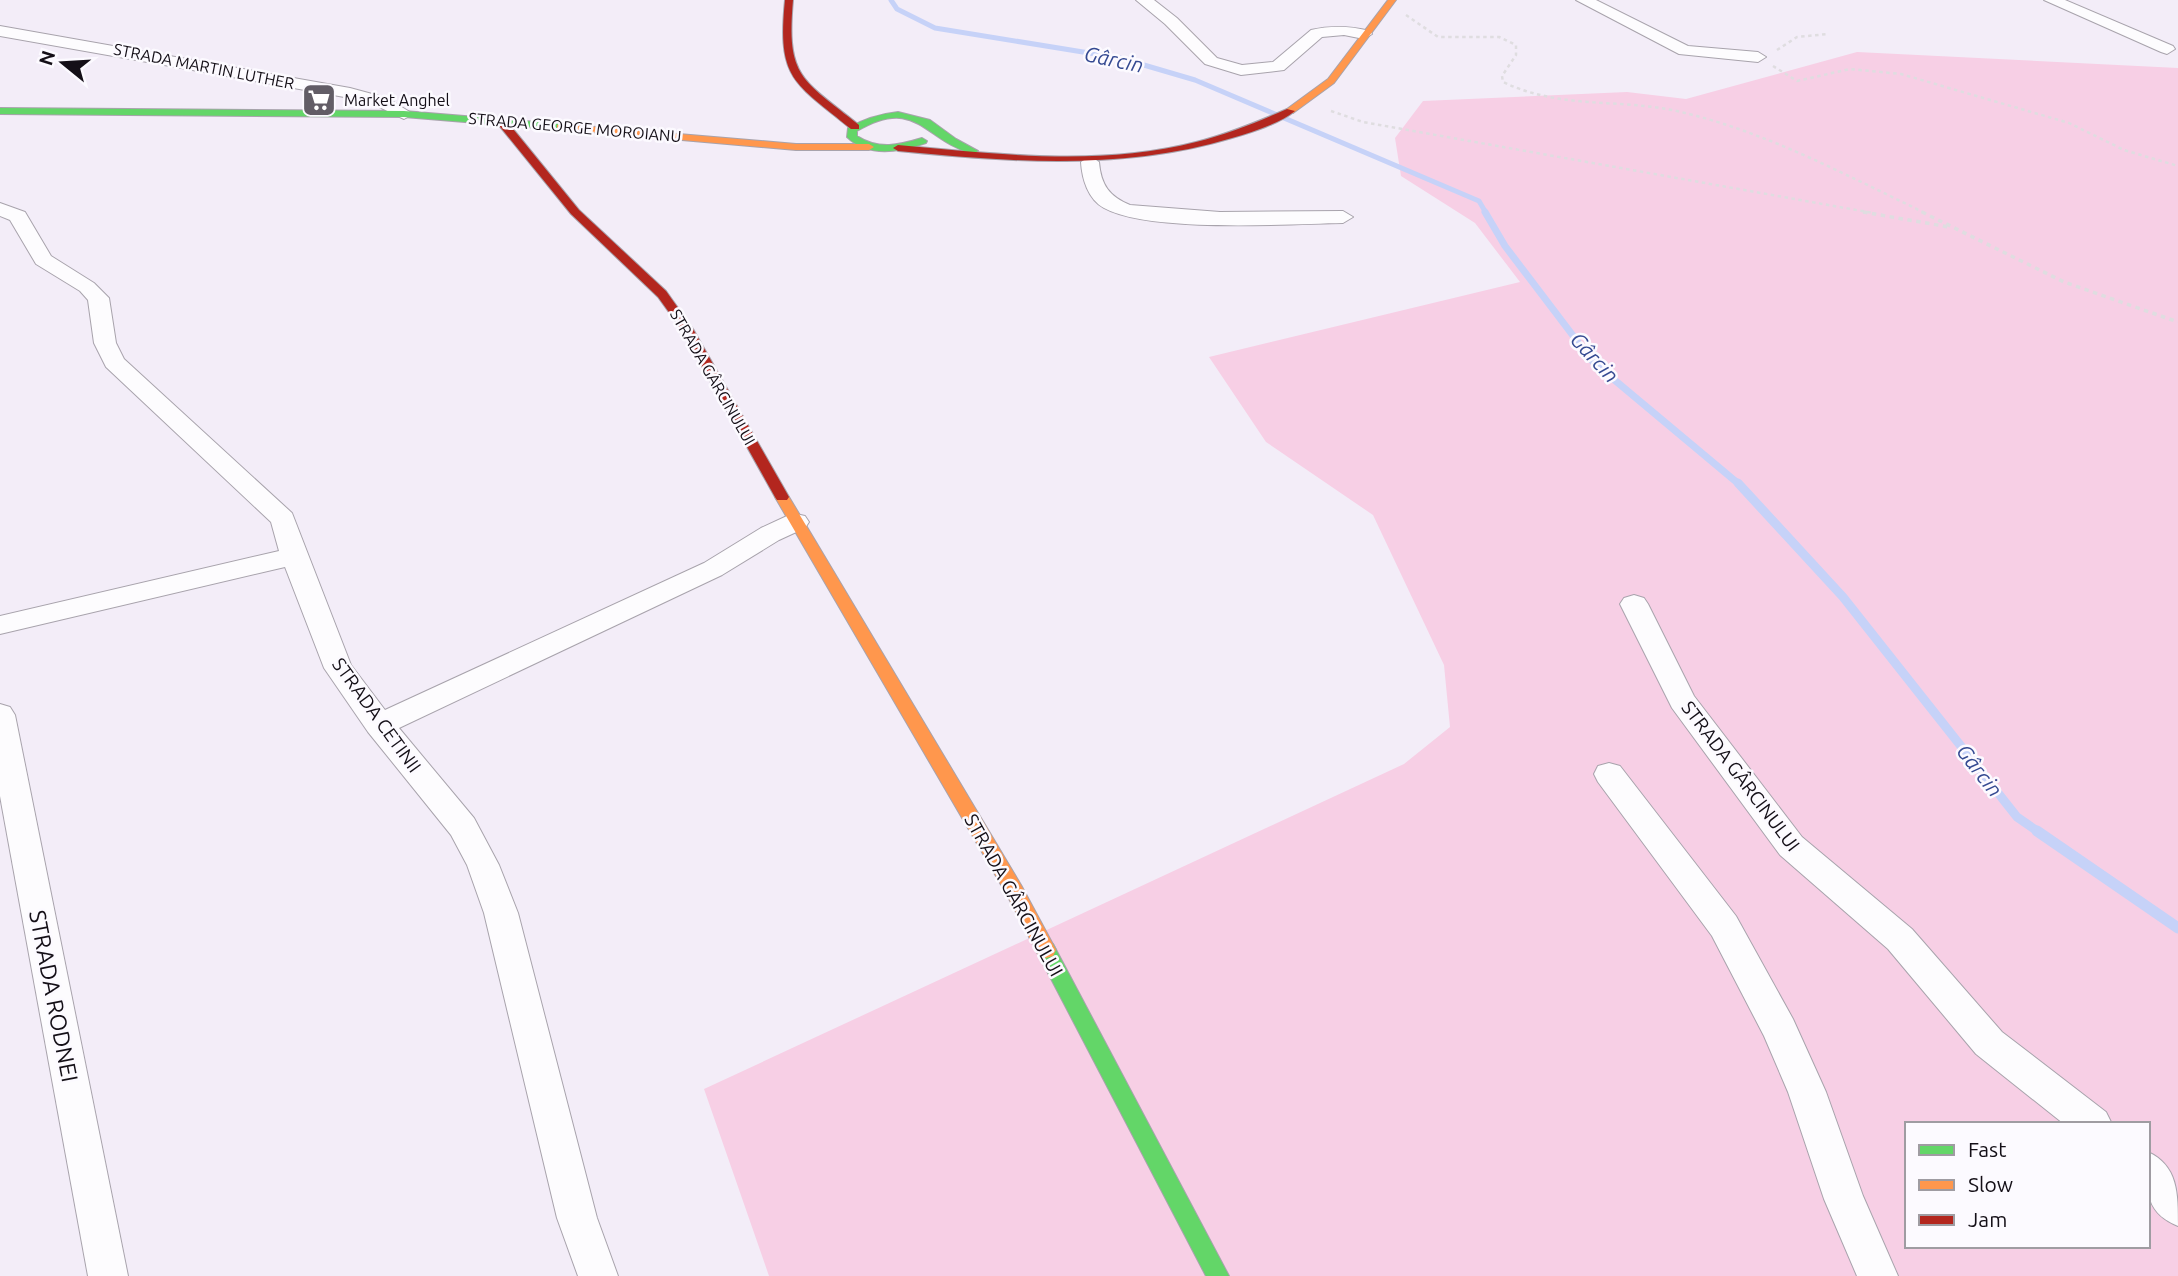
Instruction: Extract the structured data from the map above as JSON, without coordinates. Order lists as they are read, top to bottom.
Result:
{
  "streets": {
    "main road": ["STRADA GEORGE MOROIANU", "STRADA GÂRCINULUI"],
    "street": ["STRADA MARTIN LUTHER", "STRADA CETINII", "STRADA RODNEI"]
  },
  "crossings": [
    ["STRADA MARTIN LUTHER", "STRADA GEORGE MOROIANU"],
    ["STRADA GEORGE MOROIANU", "STRADA GÂRCINULUI"]
  ],
  "water": ["Gârcin"],
  "places": {
    "supermarket": ["Market Anghel"]
  },
  "legend": ["Fast", "Slow", "Jam"],
  "north": "left"
}
